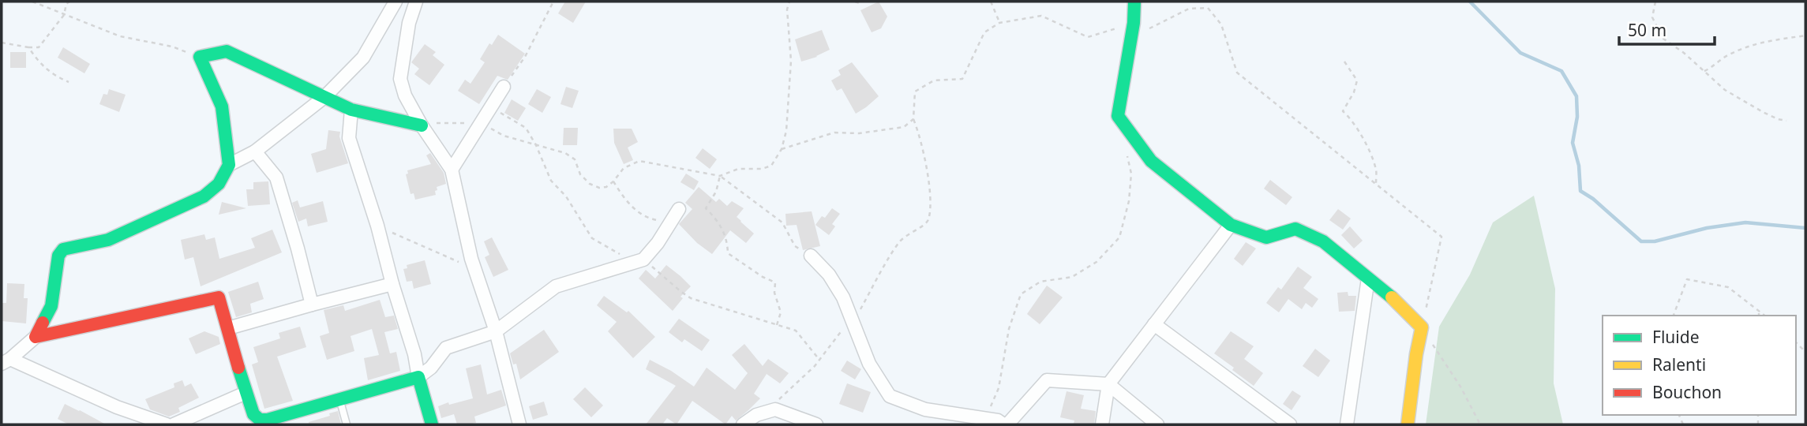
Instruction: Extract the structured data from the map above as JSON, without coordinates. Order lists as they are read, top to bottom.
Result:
{
  "legend": ["Fluide", "Ralenti", "Bouchon"],
  "scale_bar": "50 m"
}
